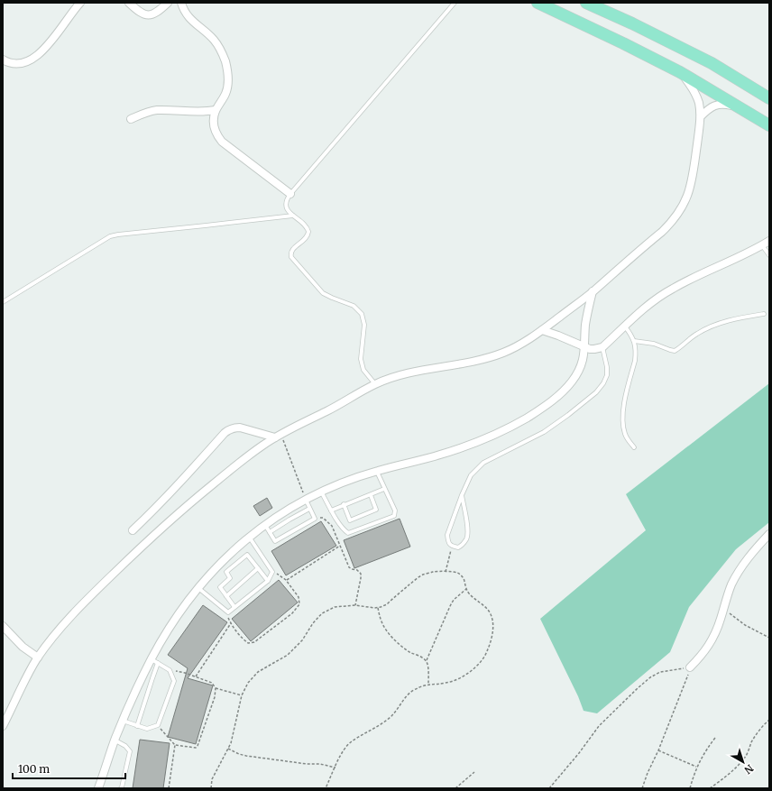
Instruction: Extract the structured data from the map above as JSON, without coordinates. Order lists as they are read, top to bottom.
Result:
{
  "scale_bar": "100 m",
  "north": "bottom right"
}
